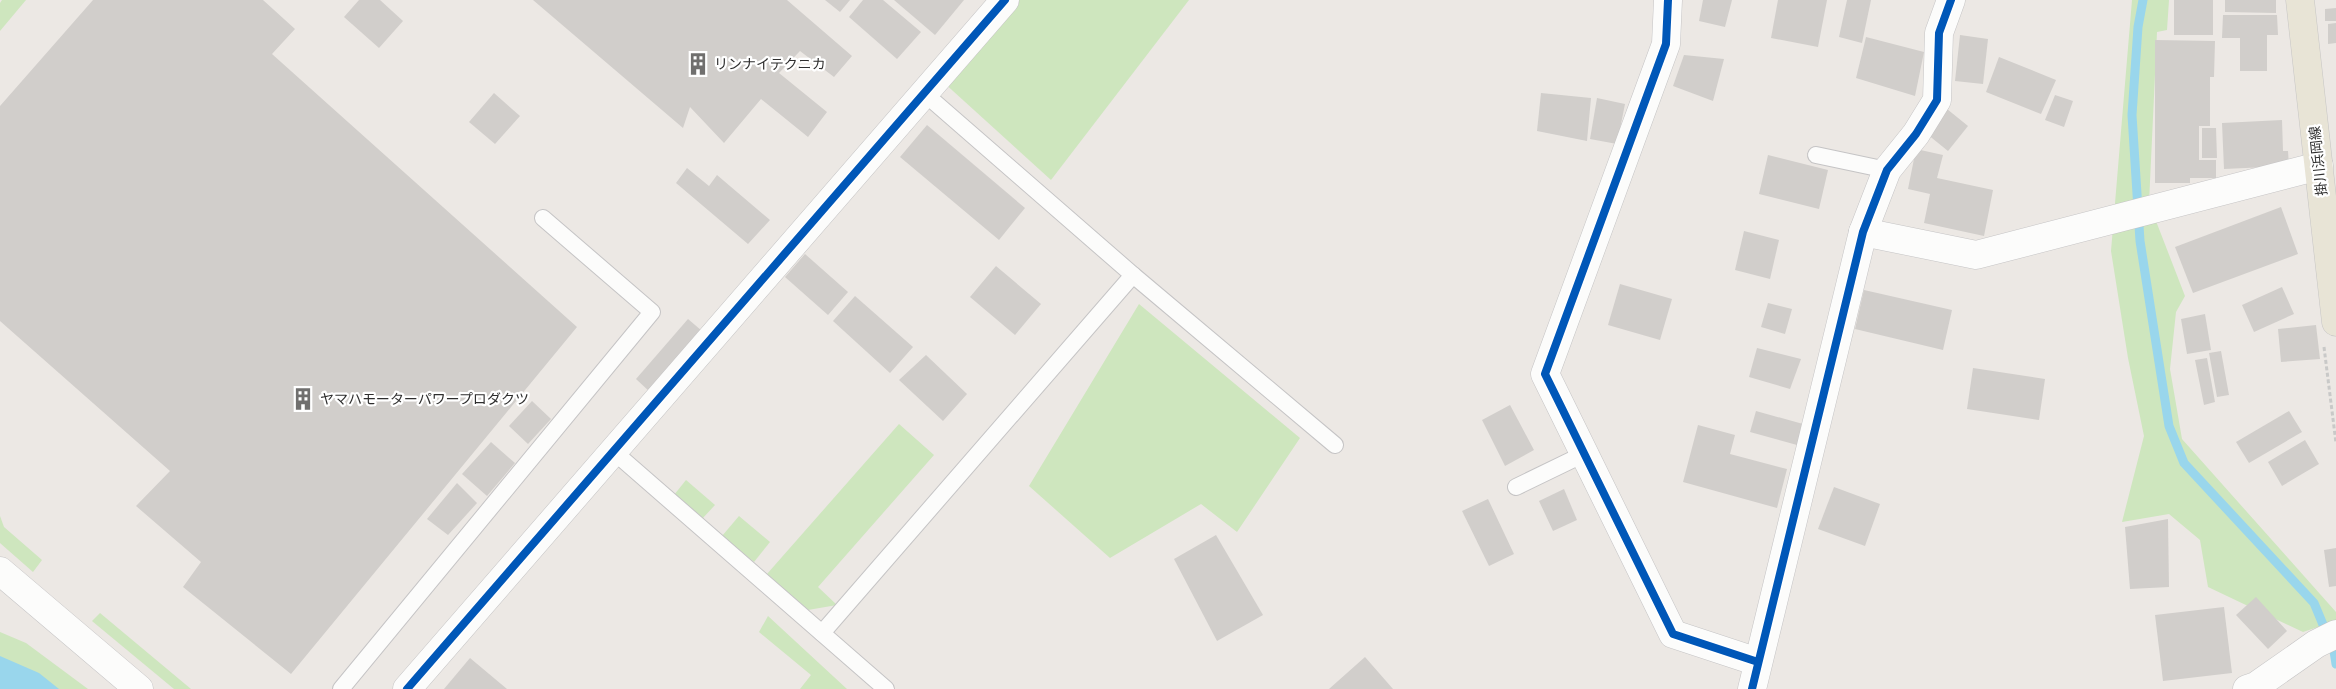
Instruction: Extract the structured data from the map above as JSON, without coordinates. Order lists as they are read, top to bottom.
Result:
{
  "streets": {
    "main road": ["掛川浜岡線"]
  },
  "places": {
    "building": ["リンナイテクニカ", "ヤマハモーターパワープロダクツ"]
  }
}
